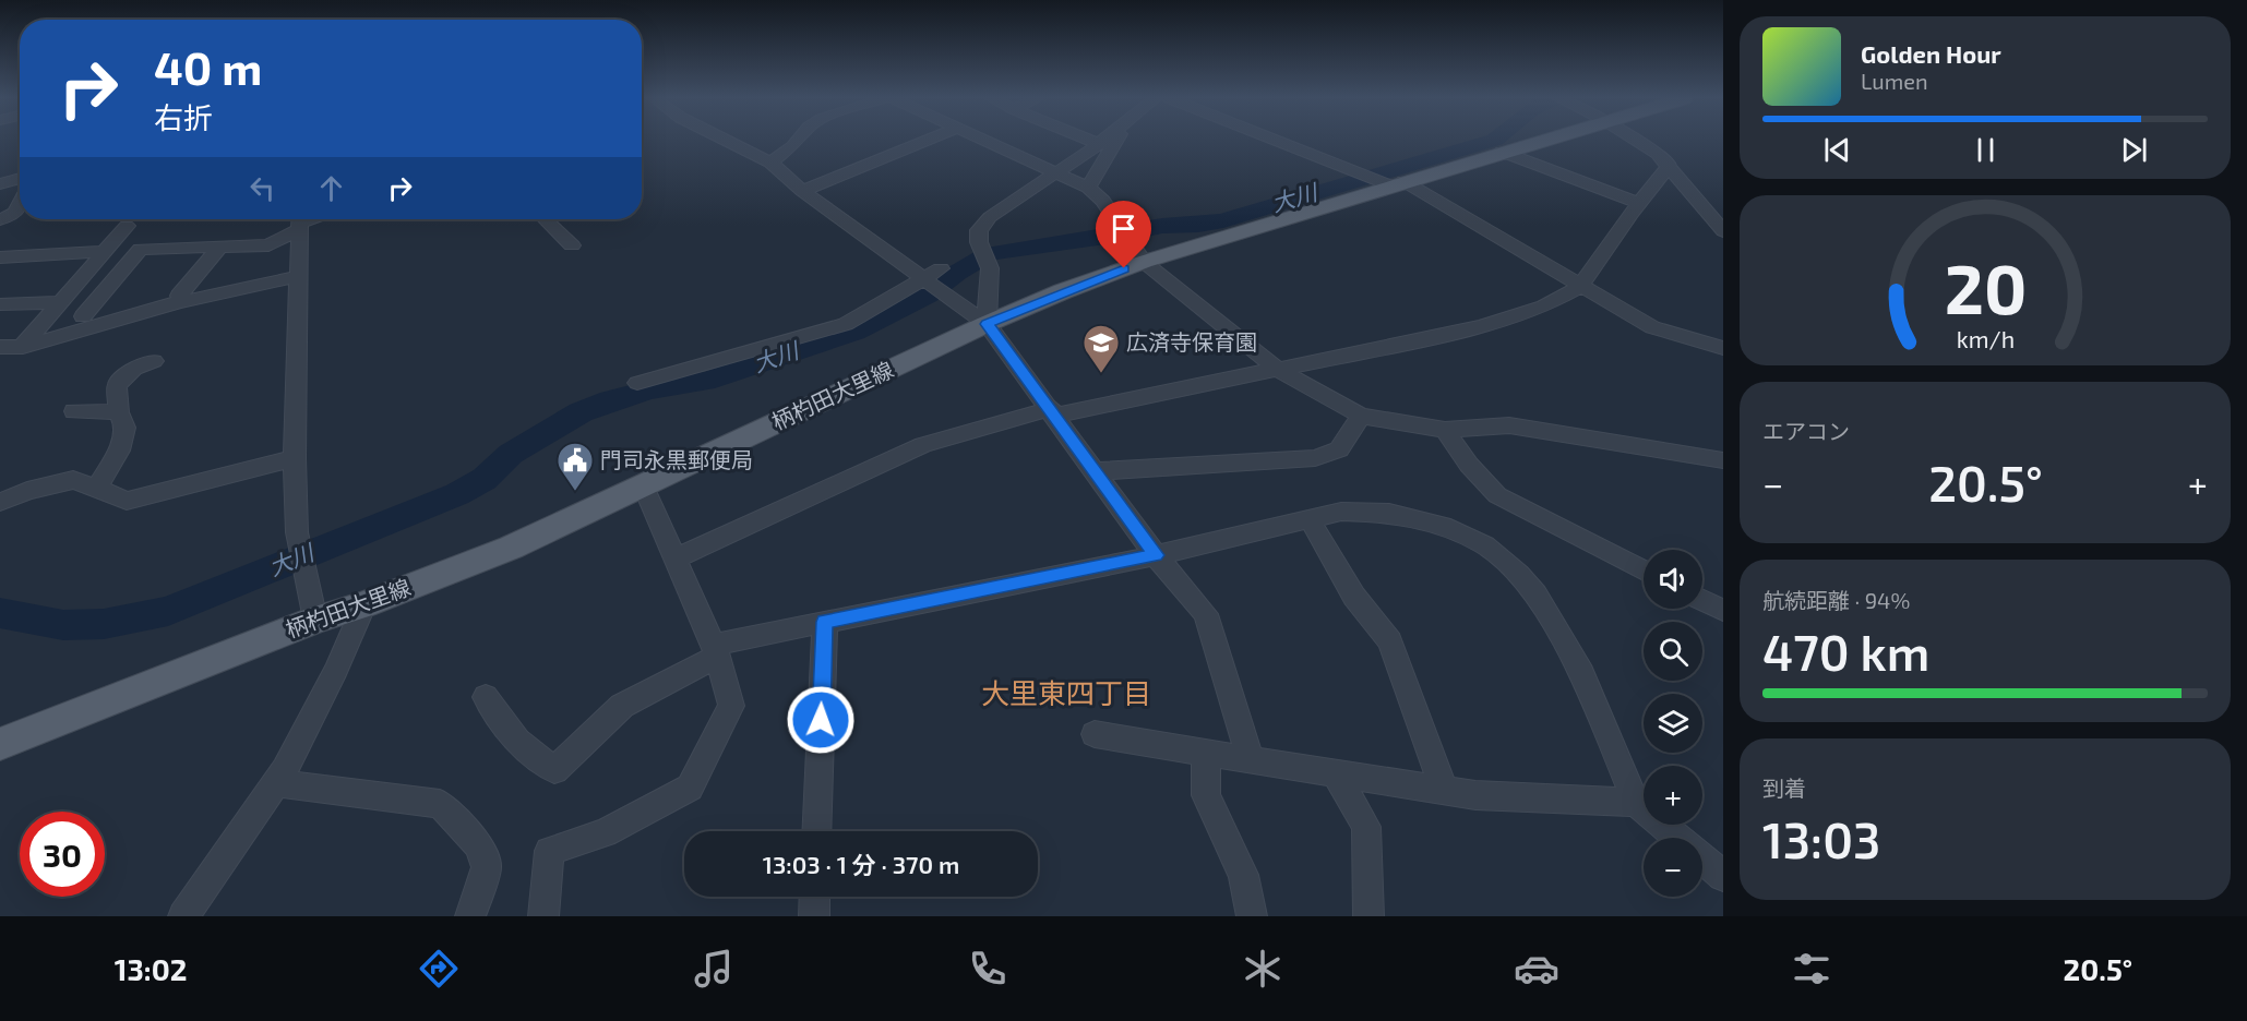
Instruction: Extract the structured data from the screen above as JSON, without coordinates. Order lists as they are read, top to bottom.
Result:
{
  "streets": {
    "main road": ["柄杓田大里線"]
  },
  "districts": ["大里東四丁目"],
  "water": ["大川"],
  "places": {
    "school or university": ["広済寺保育園"],
    "public building": ["門司永黒郵便局"]
  },
  "page": {
    "turn": ["40 m", "右折"],
    "song": ["Golden Hour", "Lumen"],
    "tile": [
      "エアコン",
      ["航続距離 · 94%", "470 km"],
      ["到着", "13:03"]
    ],
    "heat": ["−", "20.5°", "+"],
    "map_buttons": ["+", "−"],
    "limit": "30",
    "trip": "13:03 · 1 分 · 370 m",
    "tabs": ["13:02", "20.5°"],
    "gauge": ["20", "km/h"]
  }
}
